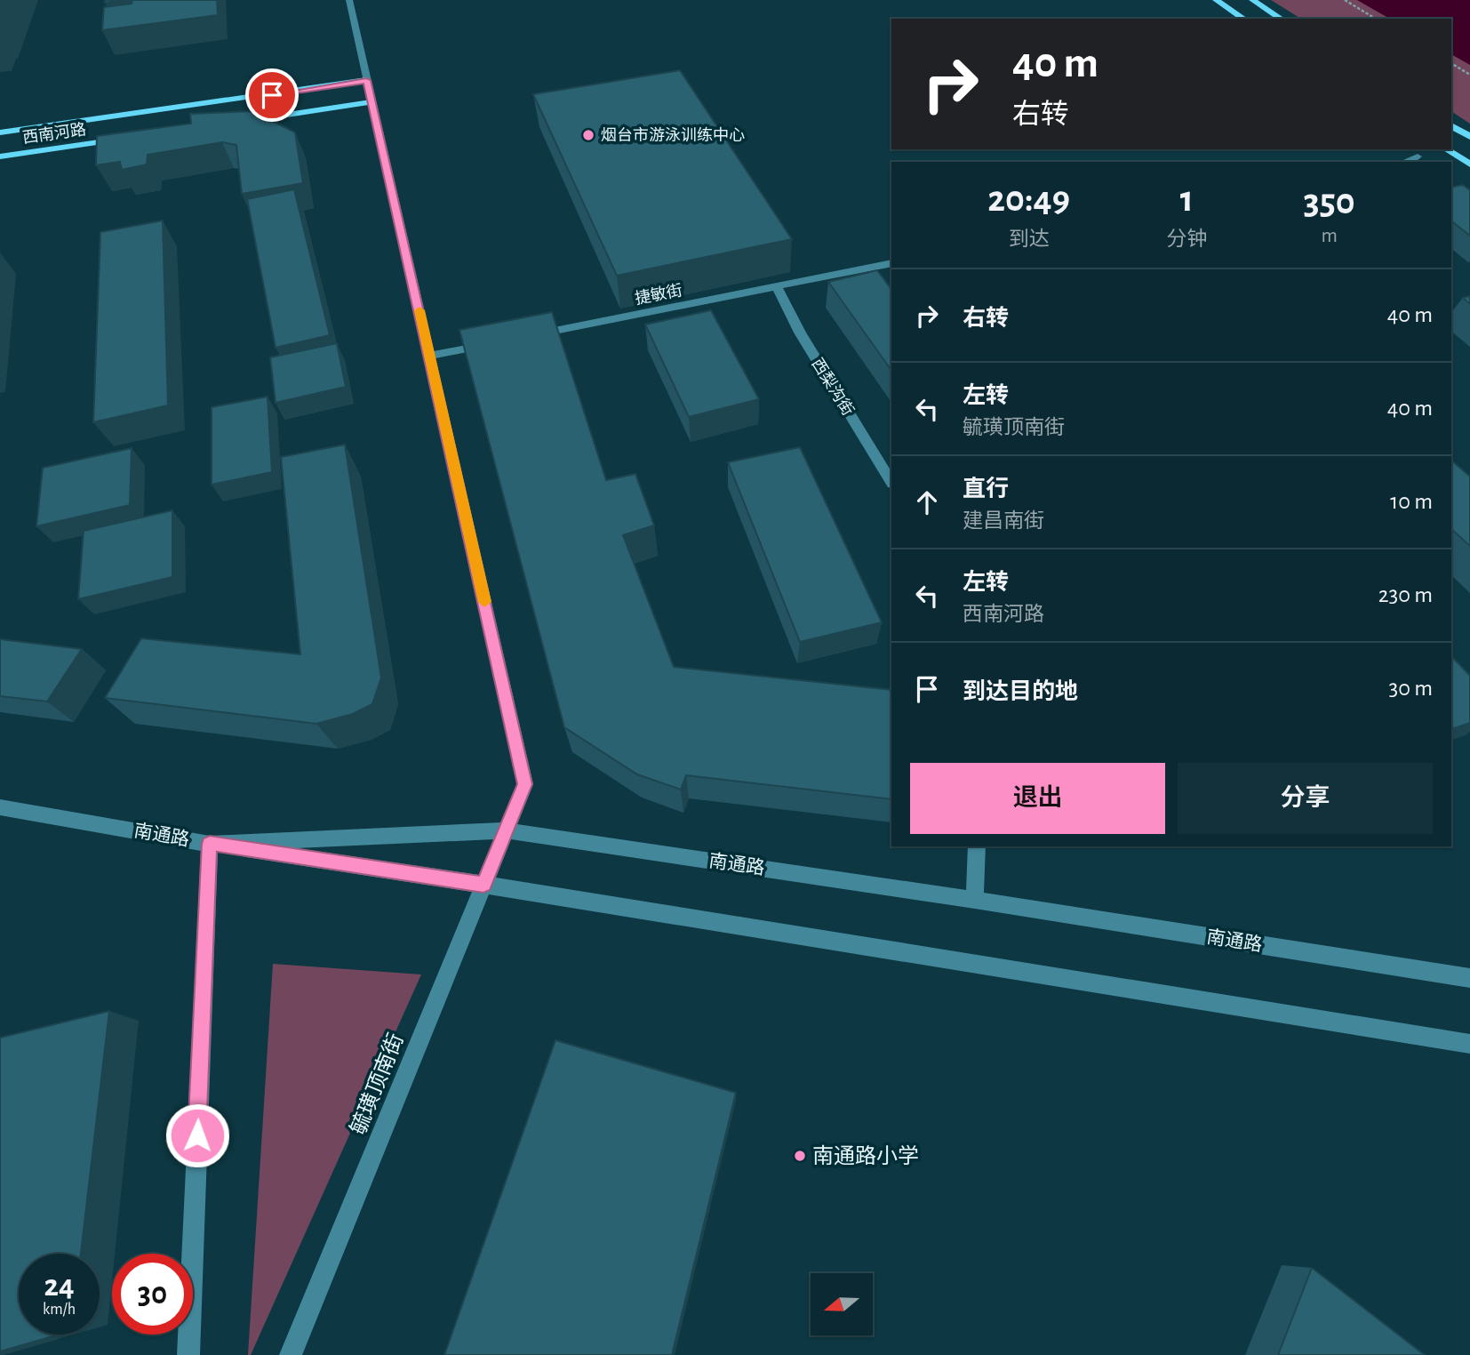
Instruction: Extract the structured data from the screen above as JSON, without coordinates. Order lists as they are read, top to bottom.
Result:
{
  "streets": {
    "main road": ["西南河路"],
    "street": [
      "捷敏街",
      "西梨沟街",
      "南通路",
      "毓璜顶南街"
    ]
  },
  "crossings": [
    ["西南河路", "毓璜顶南街"],
    ["捷敏街", "西梨沟街"],
    ["南通路", "毓璜顶南街"]
  ],
  "places": ["烟台市游泳训练中心", "南通路小学"],
  "north": "left",
  "page": {
    "turn": ["40 m", "右转"],
    "eta": [
      "20:49",
      "到达",
      "1",
      "分钟",
      "350",
      "m"
    ],
    "list": [
      {
        "name": "右转",
        "value": "40 m"
      },
      {
        "name": "左转",
        "note": "毓璜顶南街",
        "value": "40 m"
      },
      {
        "name": "直行",
        "note": "建昌南街",
        "value": "10 m"
      },
      {
        "name": "左转",
        "note": "西南河路",
        "value": "230 m"
      },
      {
        "name": "到达目的地",
        "value": "30 m"
      }
    ],
    "buttons": ["退出", "分享"],
    "speed": "24 km/h",
    "limit": "30"
  }
}
